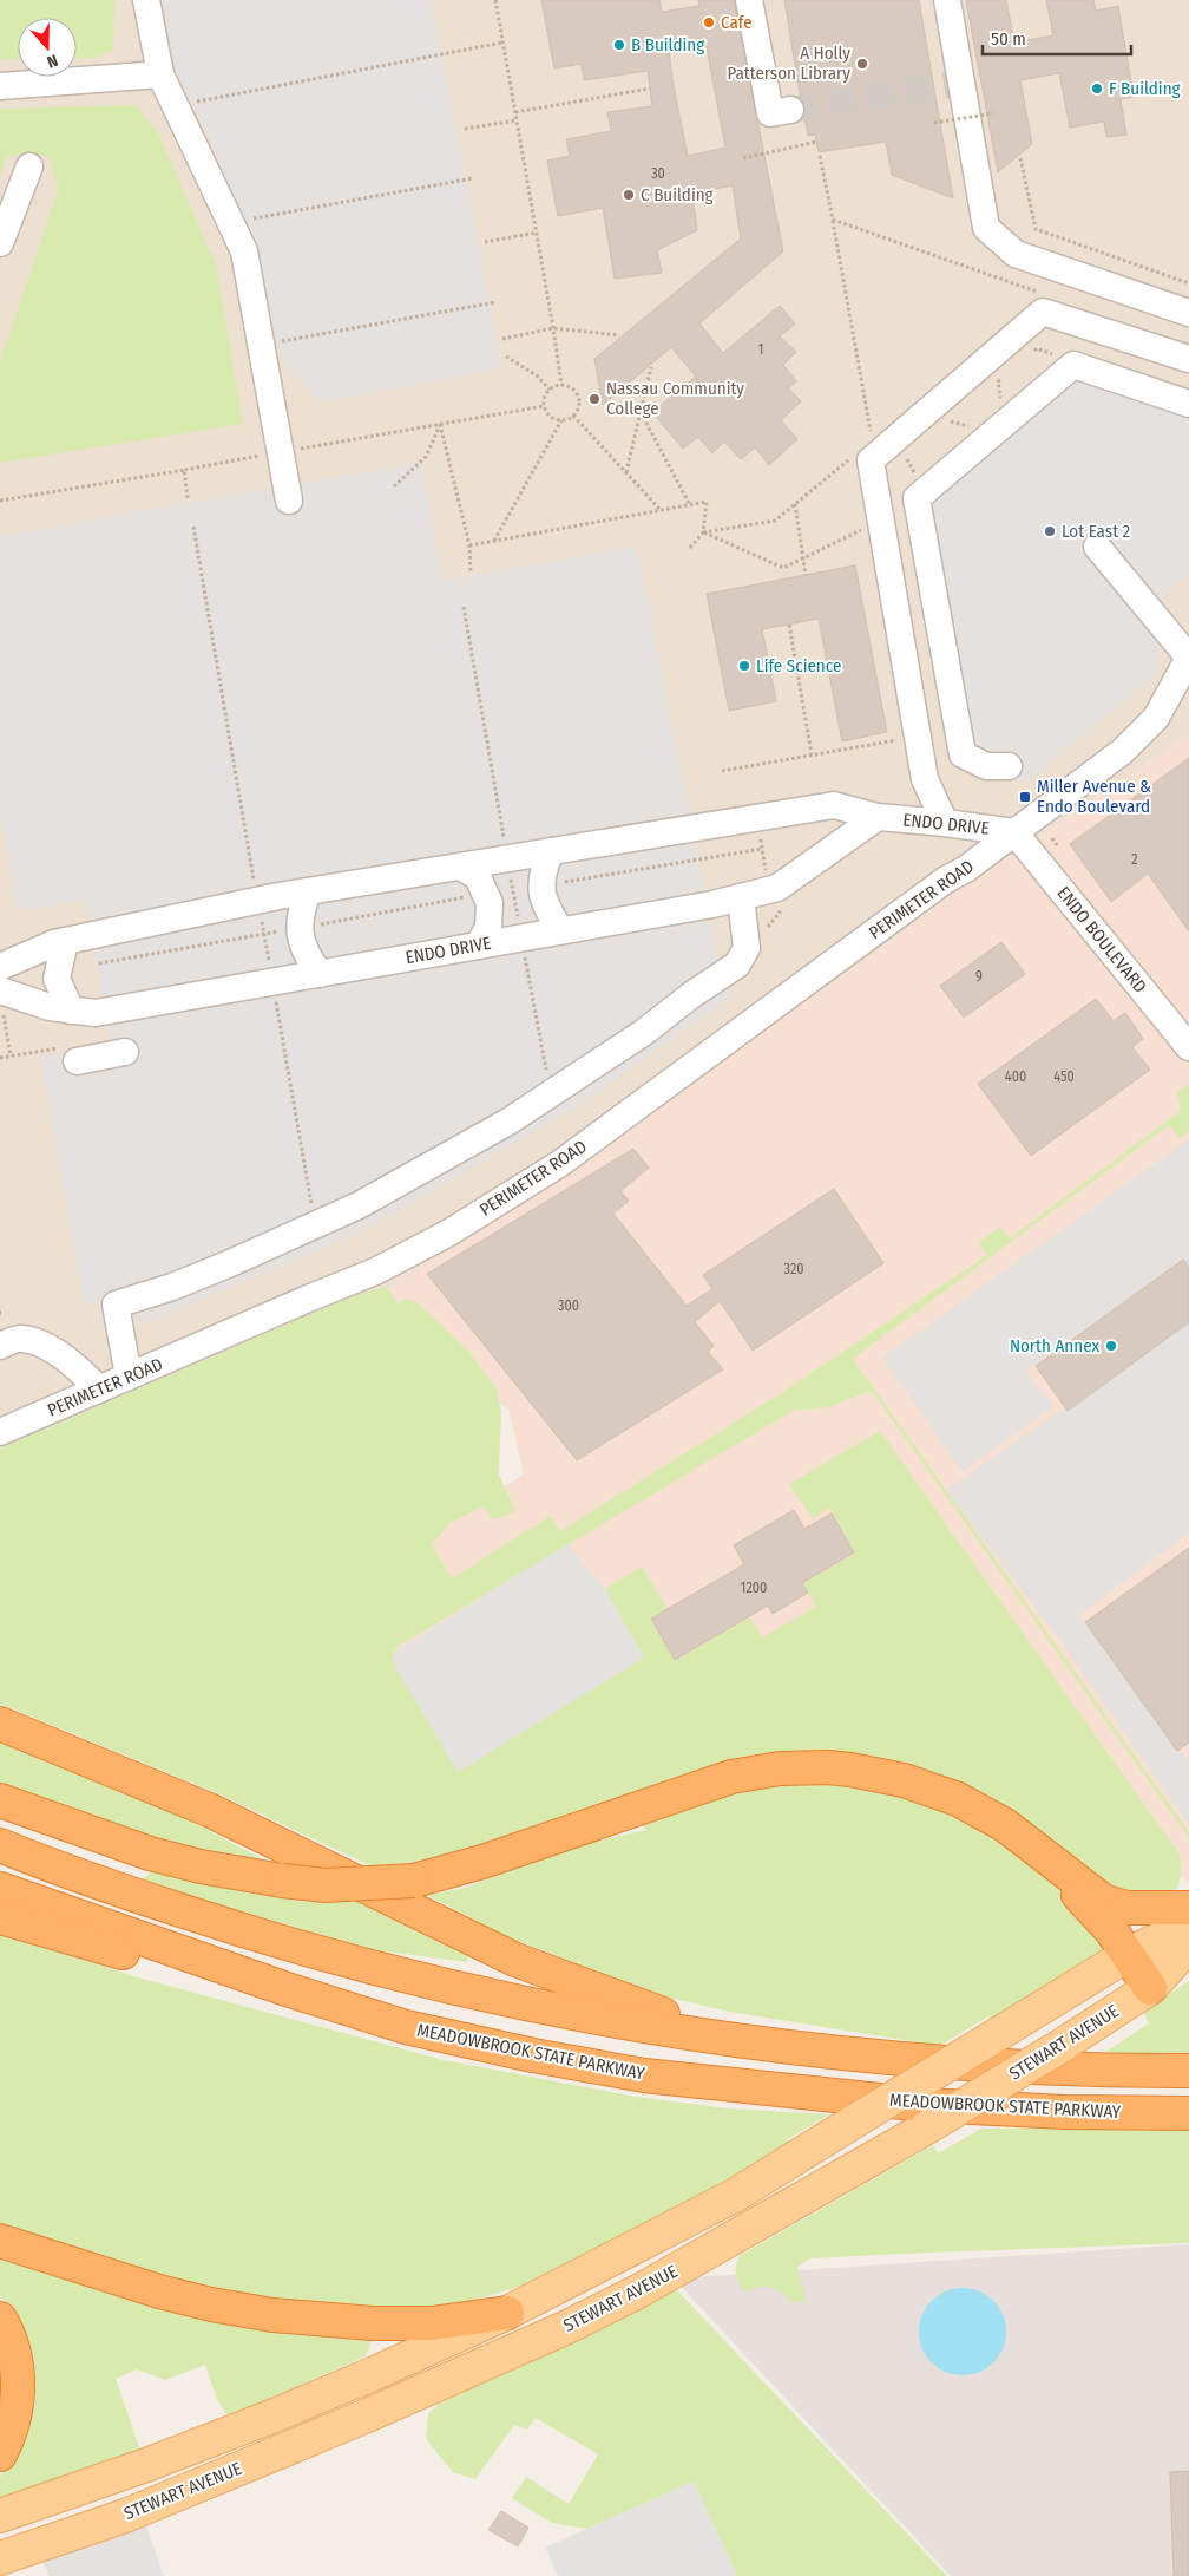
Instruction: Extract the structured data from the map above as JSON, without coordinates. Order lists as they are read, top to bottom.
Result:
{
  "streets": {
    "highway": ["MEADOWBROOK STATE PARKWAY"],
    "main road": ["STEWART AVENUE"],
    "street": ["ENDO DRIVE", "PERIMETER ROAD", "ENDO BOULEVARD"]
  },
  "crossings": [
    ["ENDO DRIVE", "PERIMETER ROAD"],
    ["ENDO DRIVE", "ENDO BOULEVARD"],
    ["PERIMETER ROAD", "ENDO BOULEVARD"]
  ],
  "places": {
    "other": [
      "Cafe",
      "B Building",
      "A Holly Patterson Library",
      "F Building",
      "C Building",
      "Nassau Community College",
      "Lot East 2",
      "Life Science",
      "North Annex"
    ],
    "transit": ["Miller Avenue & Endo Boulevard"]
  },
  "house_numbers": [
    "30",
    "1",
    "2",
    "9",
    "400",
    "450",
    "320",
    "300",
    "1200"
  ],
  "scale_bar": "50 m",
  "north": "bottom"
}
